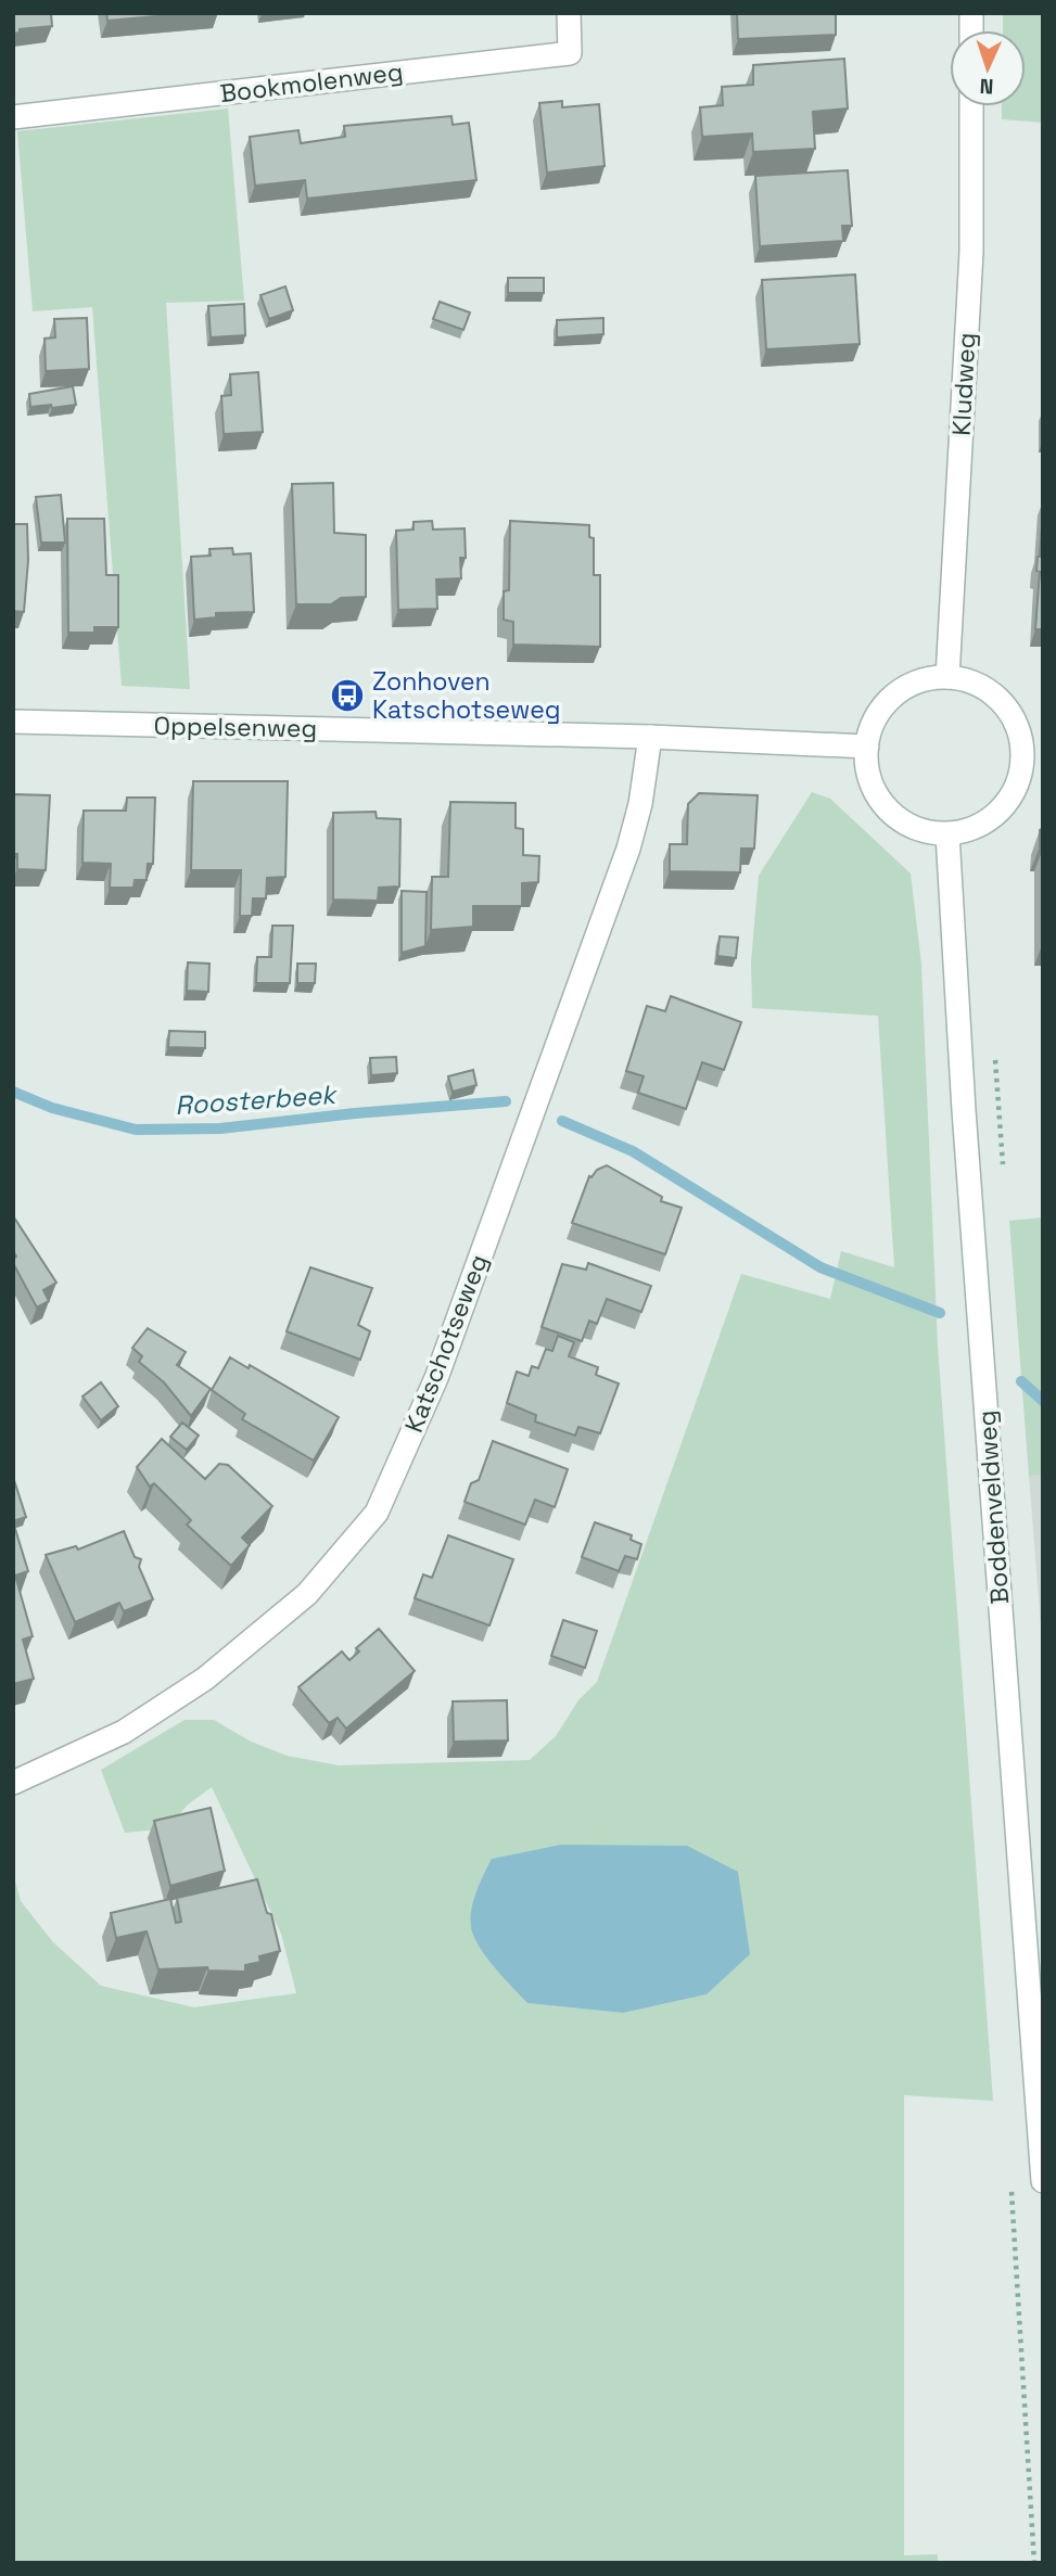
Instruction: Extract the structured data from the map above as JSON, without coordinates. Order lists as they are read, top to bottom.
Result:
{
  "streets": {
    "street": [
      "Bookmolenweg",
      "Kludweg",
      "Oppelsenweg",
      "Katschotseweg",
      "Boddenveldweg"
    ]
  },
  "crossings": [
    ["Kludweg", "Oppelsenweg"],
    ["Kludweg", "Boddenveldweg"],
    ["Oppelsenweg", "Katschotseweg"],
    ["Oppelsenweg", "Boddenveldweg"]
  ],
  "water": ["Roosterbeek"],
  "places": {
    "bus stop": ["Zonhoven Katschotseweg"]
  },
  "north": "bottom"
}
